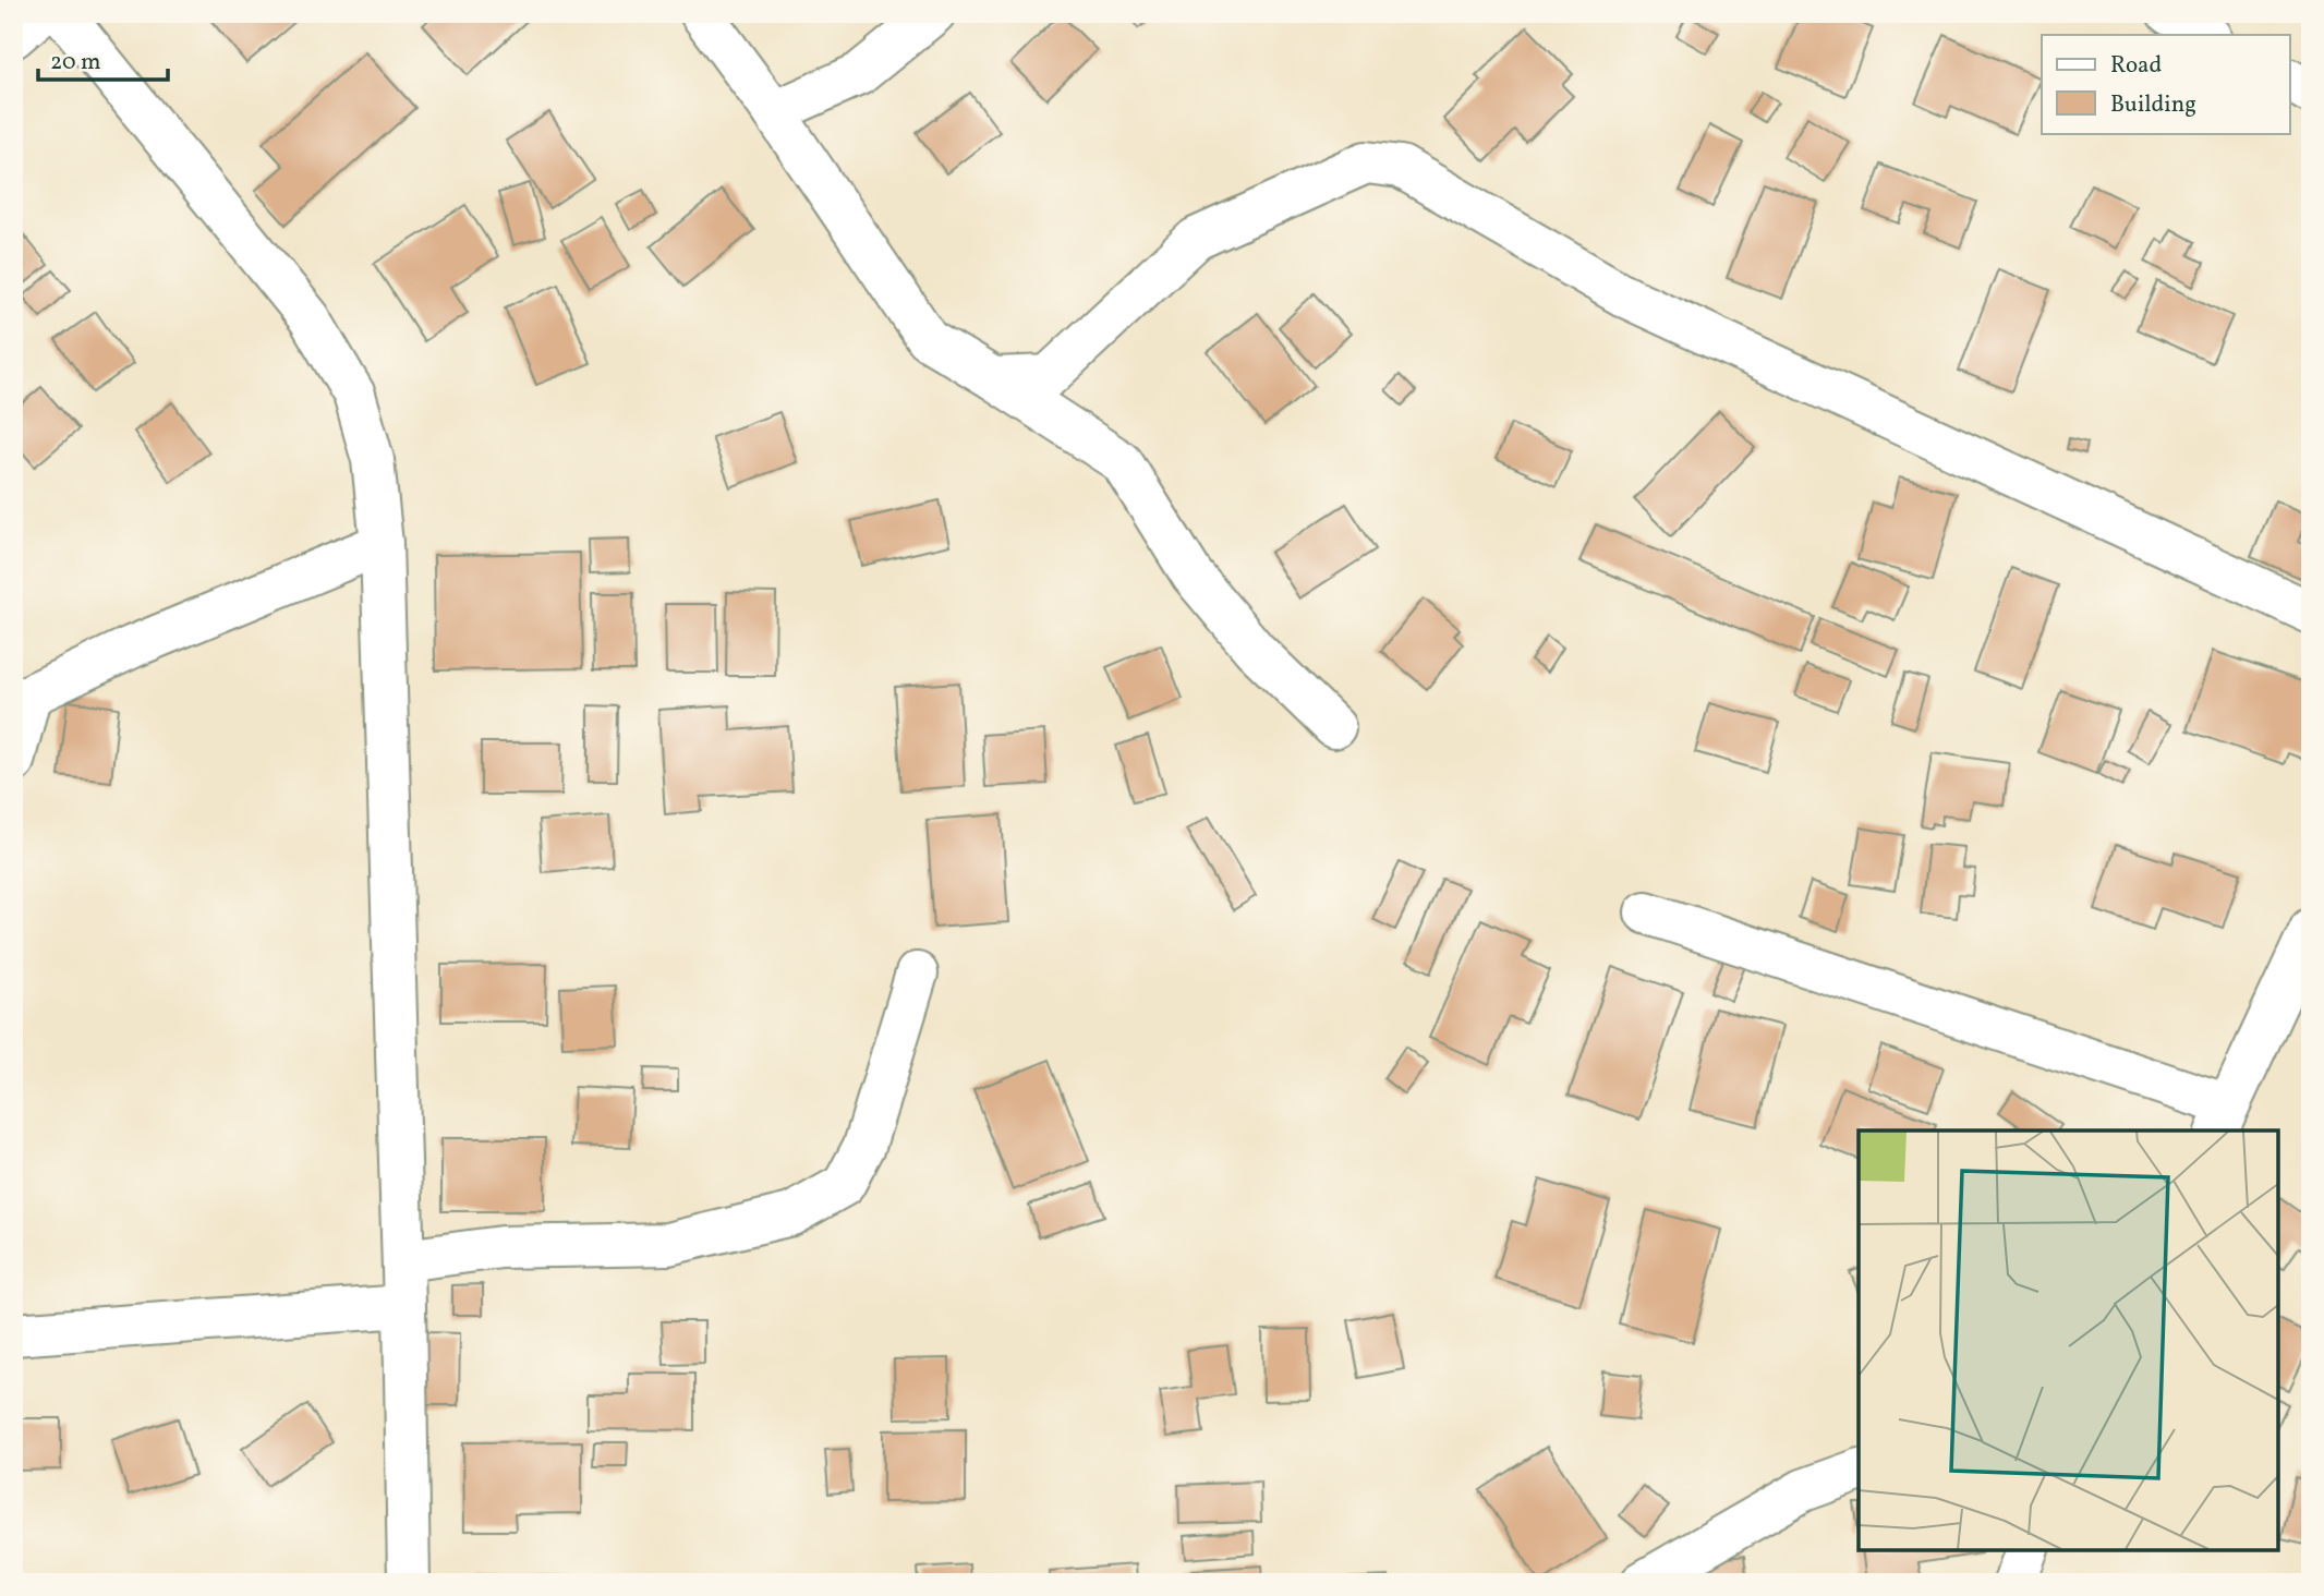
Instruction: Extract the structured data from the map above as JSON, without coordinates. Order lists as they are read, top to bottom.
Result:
{
  "legend": ["Road", "Building"],
  "scale_bar": "20 m"
}
